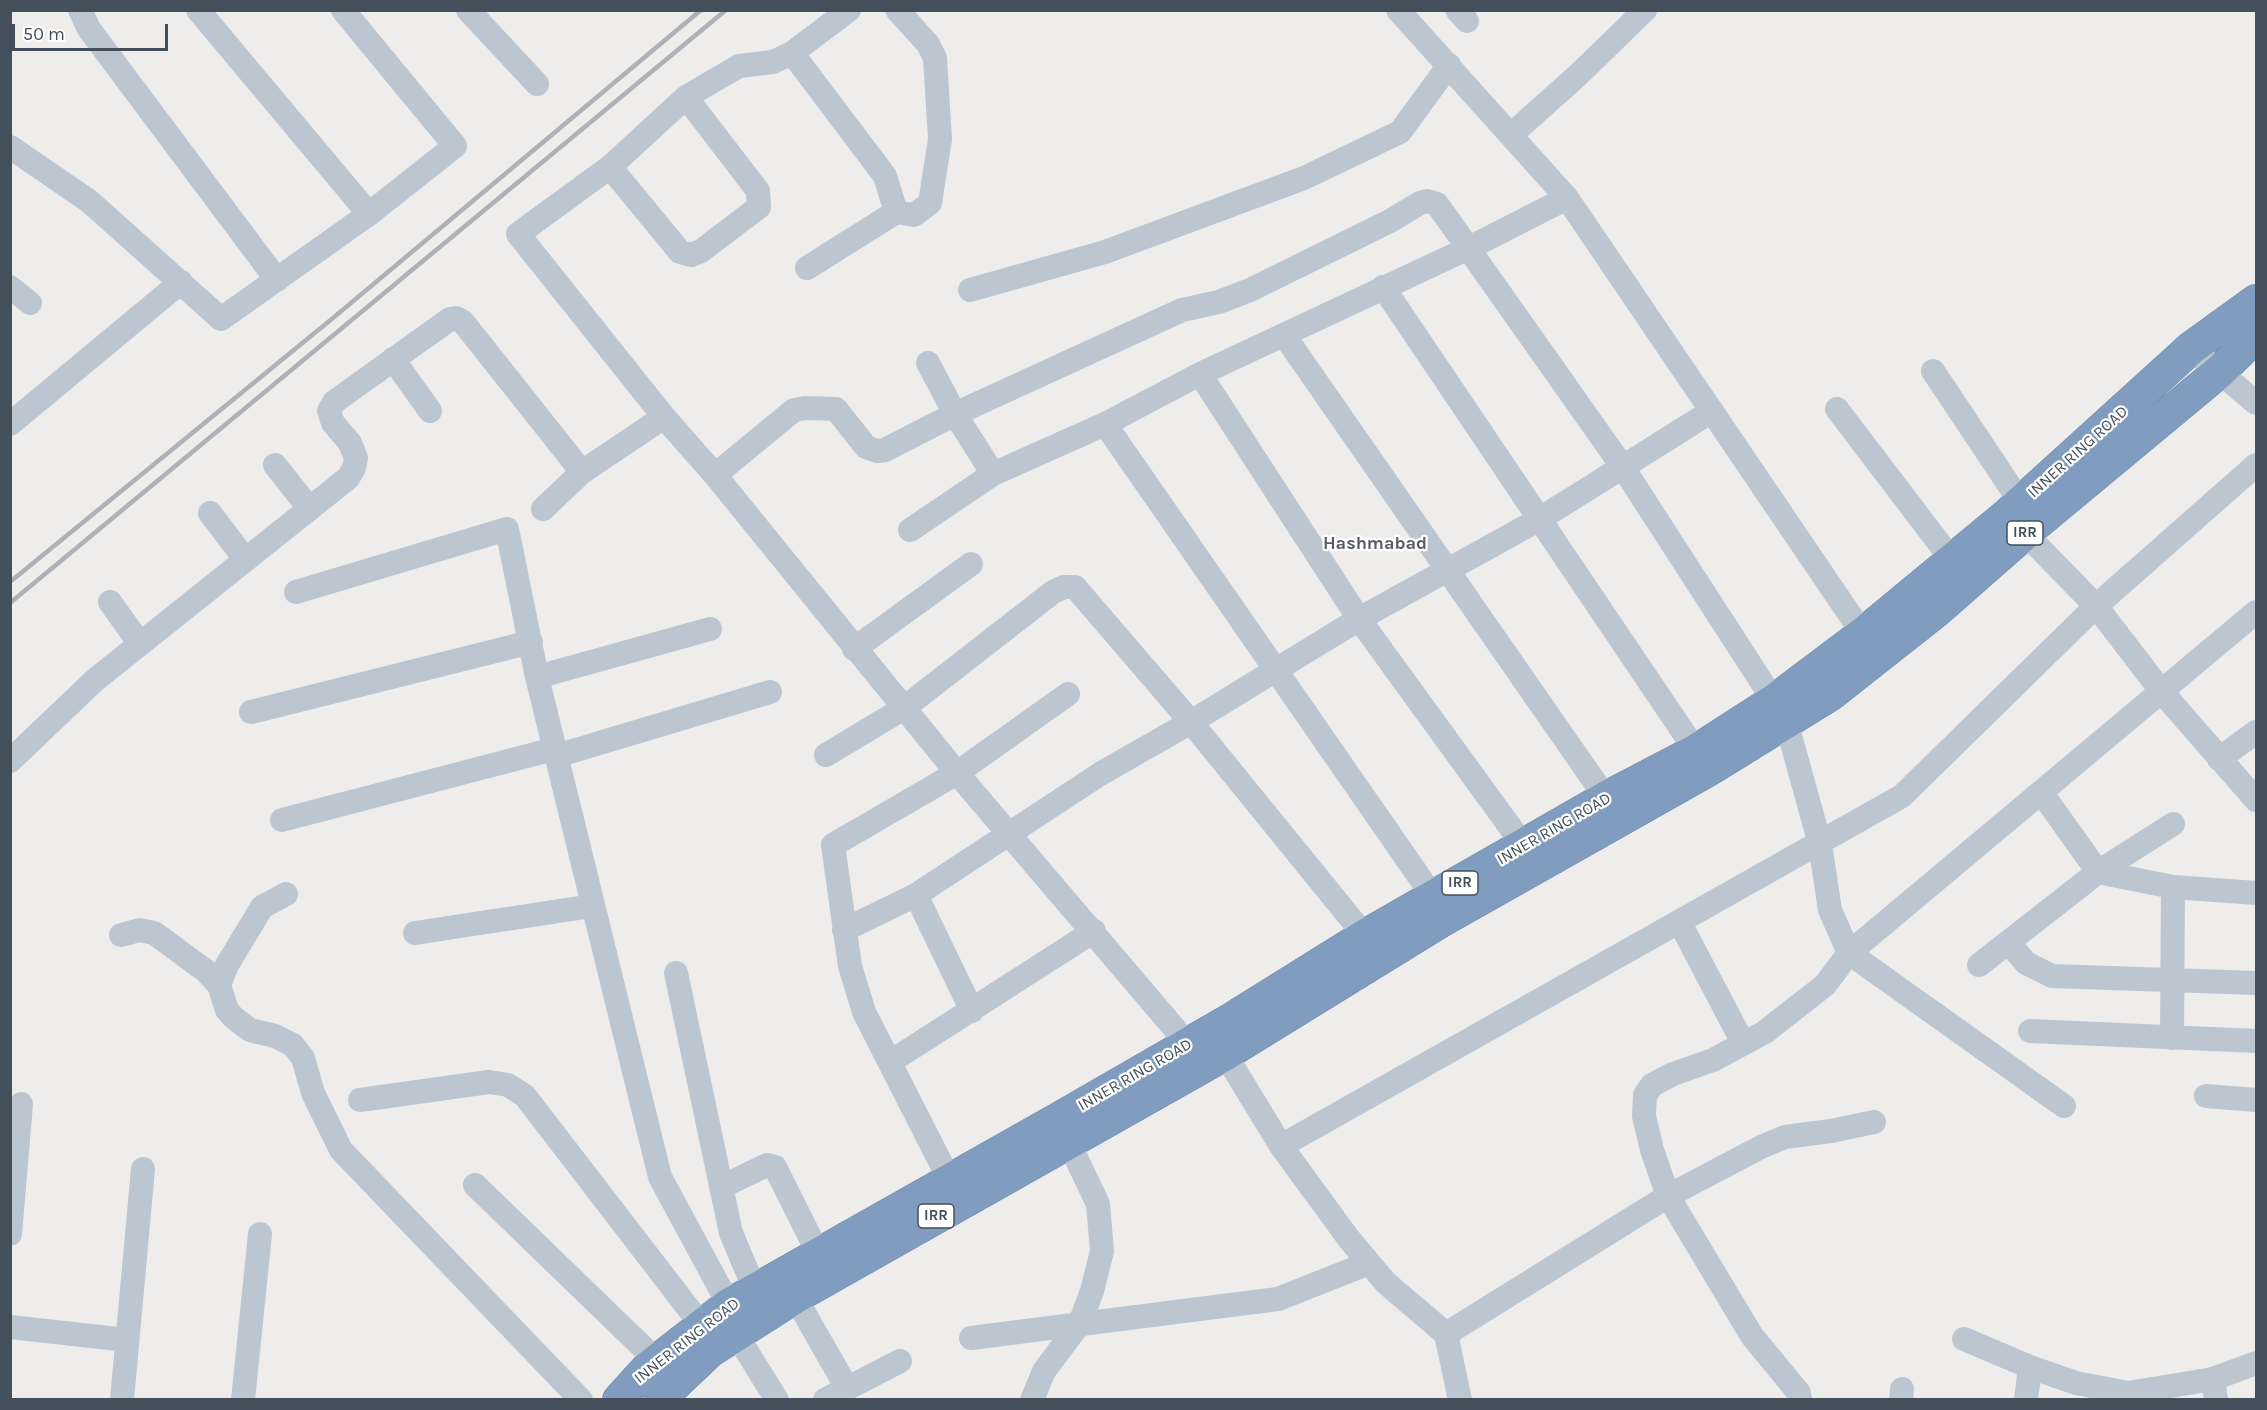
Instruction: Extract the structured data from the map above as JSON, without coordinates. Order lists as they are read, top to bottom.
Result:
{
  "streets": {
    "highway": ["INNER RING ROAD", "IRR"]
  },
  "districts": ["Hashmabad"],
  "scale_bar": "50 m"
}
